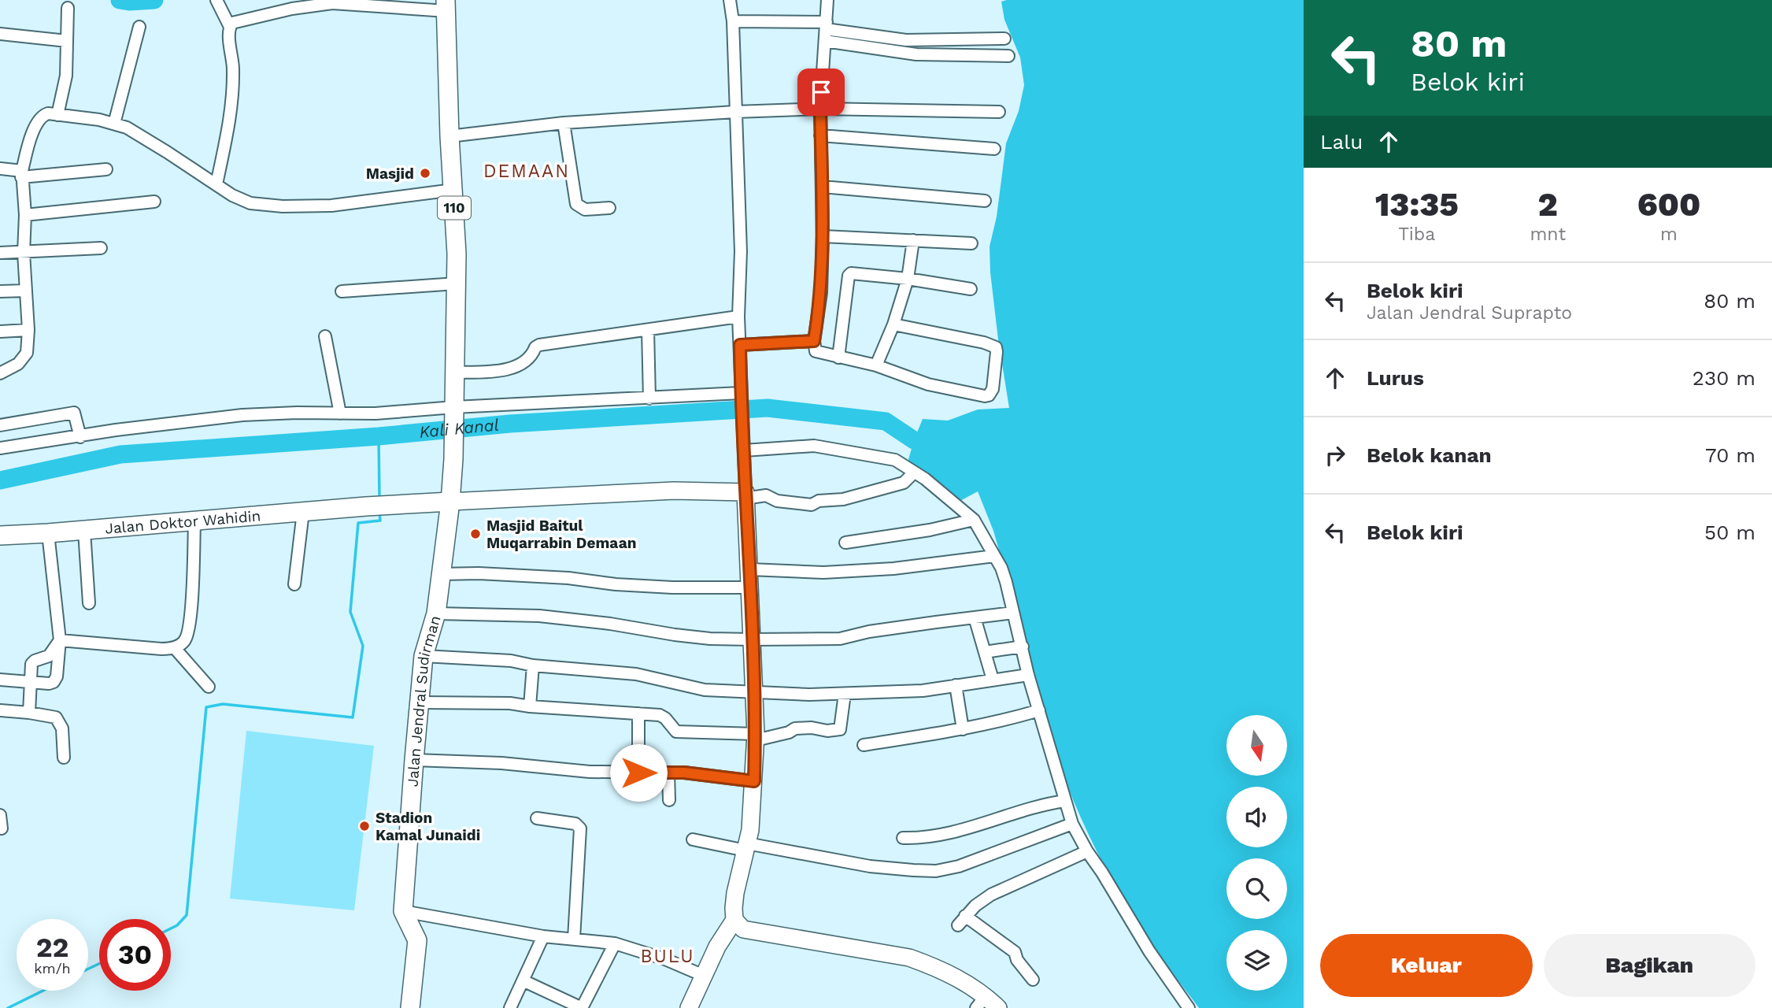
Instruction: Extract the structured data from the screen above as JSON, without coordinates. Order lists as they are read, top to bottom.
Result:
{
  "streets": {
    "main road": ["110", "Jalan Doktor Wahidin", "Jalan Jendral Sudirman"]
  },
  "crossings": [
    ["110", "Jalan Jendral Sudirman"],
    ["Jalan Doktor Wahidin", "Jalan Jendral Sudirman"]
  ],
  "districts": ["DEMAAN", "BULU"],
  "water": ["Kali Kanal"],
  "places": ["Masjid", "Masjid Baitul Muqarrabin Demaan", "Stadion Kamal Junaidi"],
  "north": "bottom",
  "page": {
    "turn": ["80 m", "Belok kiri"],
    "then": "Lalu",
    "eta": [
      "13:35",
      "Tiba",
      "2",
      "mnt",
      "600",
      "m"
    ],
    "list": [
      {
        "name": "Belok kiri",
        "note": "Jalan Jendral Suprapto",
        "value": "80 m"
      },
      {
        "name": "Lurus",
        "value": "230 m"
      },
      {
        "name": "Belok kanan",
        "value": "70 m"
      },
      {
        "name": "Belok kiri",
        "value": "50 m"
      }
    ],
    "speed": "22 km/h",
    "limit": "30",
    "buttons": ["Keluar", "Bagikan"]
  }
}
